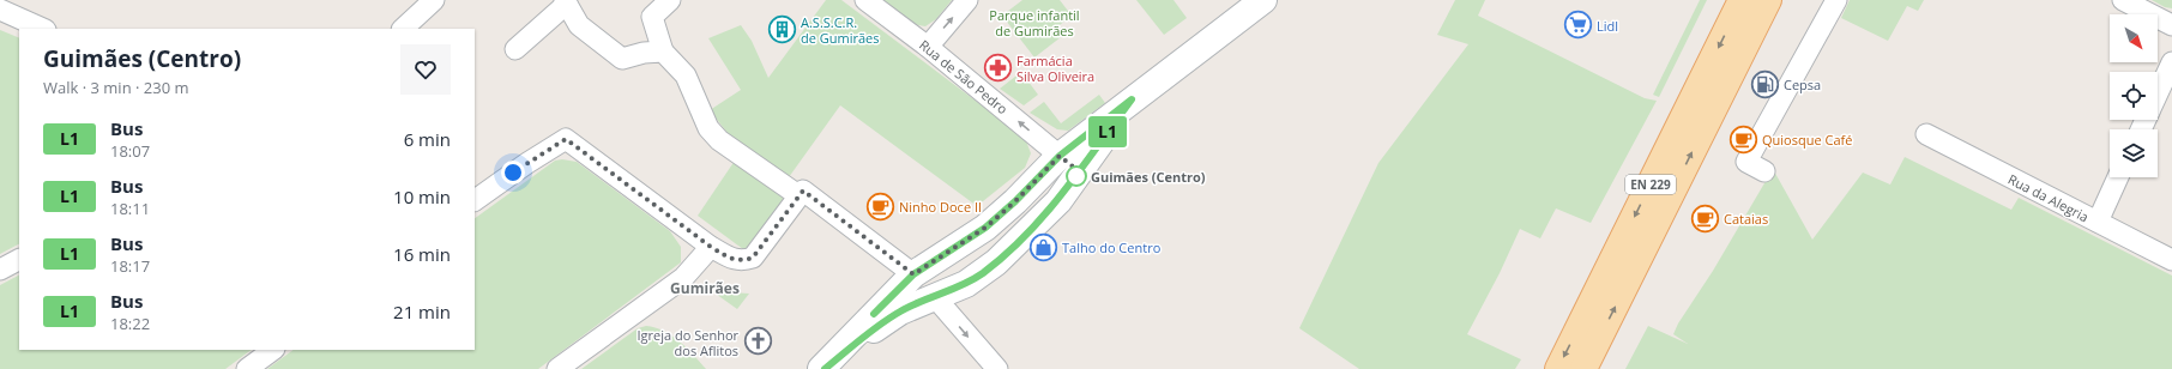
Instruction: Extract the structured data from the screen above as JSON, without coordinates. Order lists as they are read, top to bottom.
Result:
{
  "streets": {
    "main road": ["EN 229"],
    "street": ["Rua de São Pedro", "Rua da Alegria"]
  },
  "one_way": ["Rua de São Pedro"],
  "districts": ["Gumirães"],
  "parks": ["Parque infantil de Gumirães"],
  "places": {
    "supermarket": ["Lidl"],
    "building": ["A.S.S.C.R. de Gumirães"],
    "pharmacy": ["Farmácia Silva Oliveira"],
    "fuel station": ["Cepsa"],
    "cafe": ["Quiosque Café", "Ninho Doce II", "Cataias"],
    "other": ["Guimães (Centro)"],
    "shop": ["Talho do Centro"],
    "church": ["Igreja do Senhor dos Aflitos"]
  },
  "lines": ["bus line L1"],
  "north": "bottom right",
  "page": {
    "on_map": "L1",
    "heading": ["Guimães (Centro)", "Walk · 3 min · 230 m"],
    "list": [
      {
        "mark": "L1",
        "name": "Bus",
        "note": "18:07",
        "value": "6 min"
      },
      {
        "mark": "L1",
        "name": "Bus",
        "note": "18:11",
        "value": "10 min"
      },
      {
        "mark": "L1",
        "name": "Bus",
        "note": "18:17",
        "value": "16 min"
      },
      {
        "mark": "L1",
        "name": "Bus",
        "note": "18:22",
        "value": "21 min"
      }
    ]
  }
}
